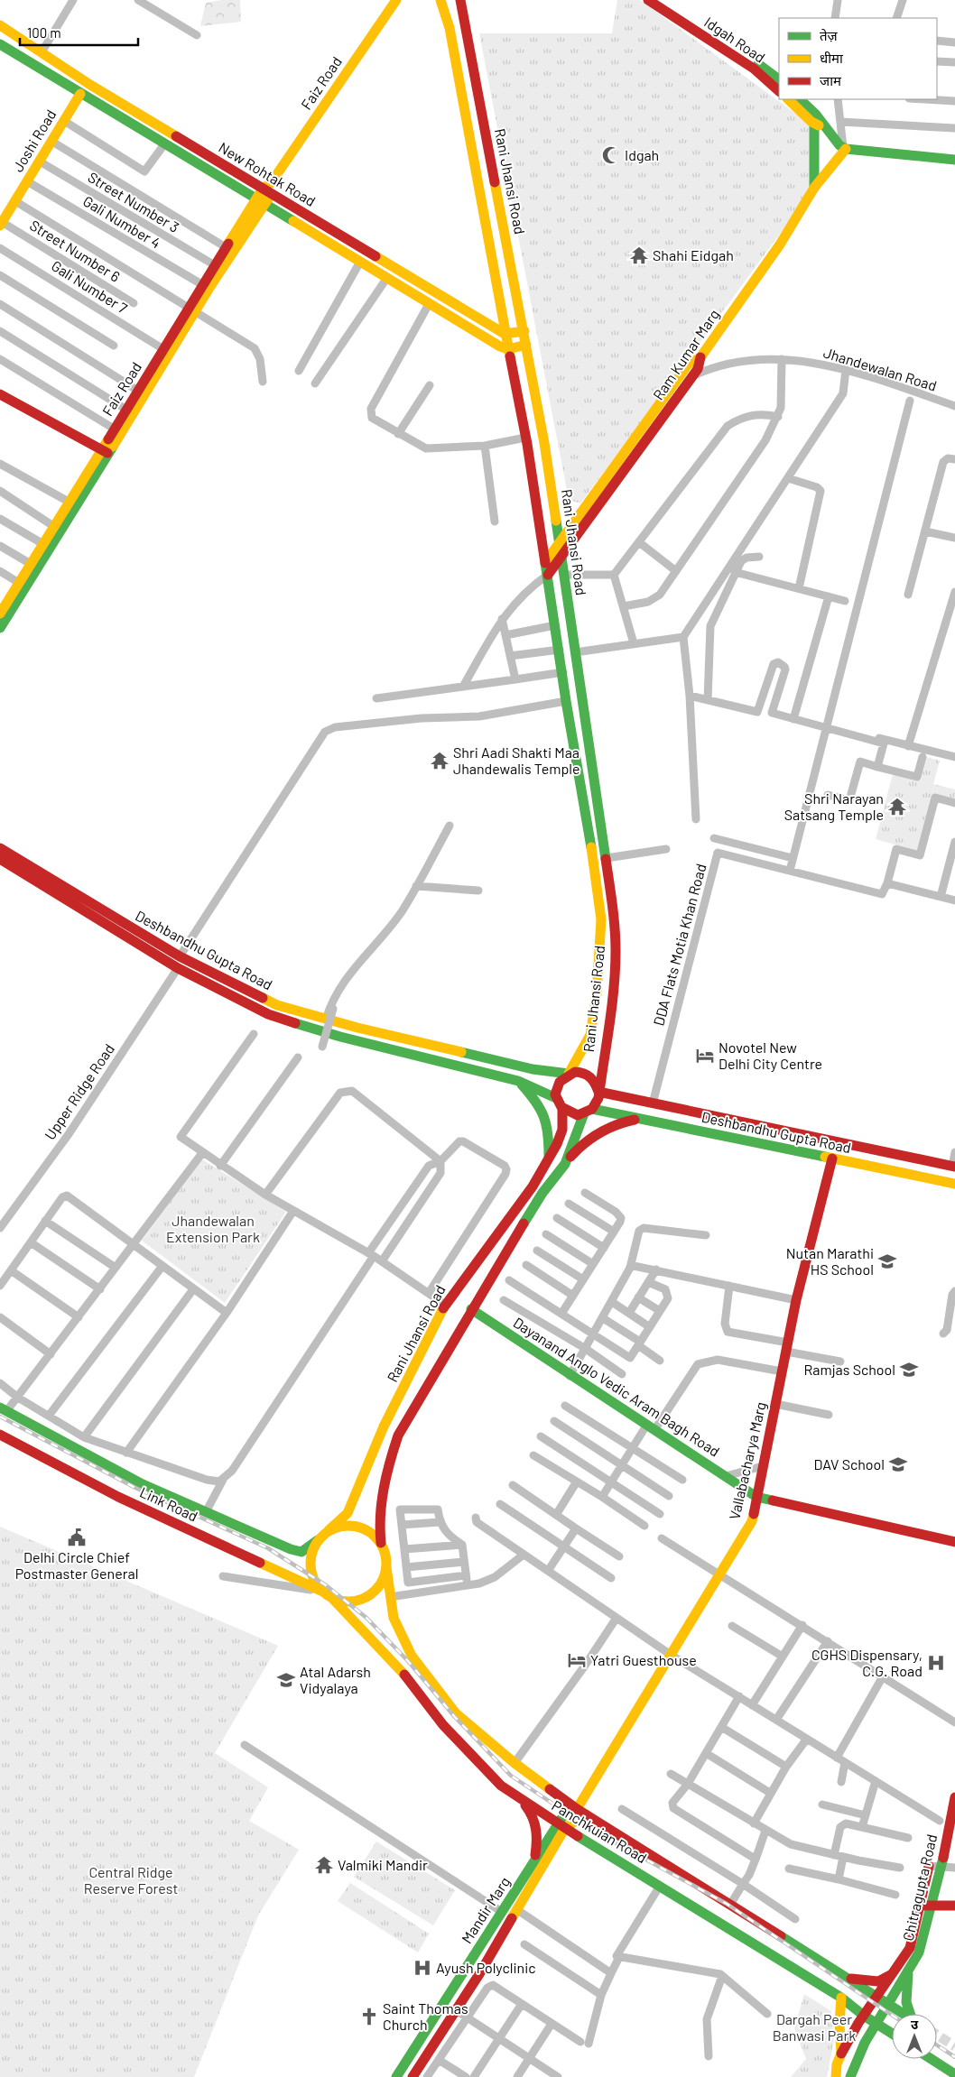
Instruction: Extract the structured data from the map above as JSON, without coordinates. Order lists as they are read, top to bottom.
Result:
{
  "streets": {
    "main road": [
      "Idgah Road",
      "Faiz Road",
      "Joshi Road",
      "New Rohtak Road",
      "Rani Jhansi Road",
      "Ram Kumar Marg",
      "Deshbandhu Gupta Road",
      "Dayanand Anglo Vedic Aram Bagh Road",
      "Vallabacharya Marg",
      "Link Road",
      "Panchkuian Road",
      "Chitragupta Road",
      "Mandir Marg"
    ],
    "street": [
      "Street Number 3",
      "Gali Number 4",
      "Street Number 6",
      "Gali Number 7",
      "Jhandewalan Road",
      "DDA Flats Motia Khan Road",
      "Upper Ridge Road"
    ]
  },
  "crossings": [
    ["Faiz Road", "New Rohtak Road"],
    ["Faiz Road", "Street Number 3"],
    ["Faiz Road", "Gali Number 4"],
    ["Faiz Road", "Gali Number 7"],
    ["Joshi Road", "New Rohtak Road"],
    ["Joshi Road", "Street Number 3"],
    ["Joshi Road", "Gali Number 4"],
    ["Joshi Road", "Street Number 6"],
    ["New Rohtak Road", "Rani Jhansi Road"],
    ["Rani Jhansi Road", "Ram Kumar Marg"],
    ["Rani Jhansi Road", "Deshbandhu Gupta Road"],
    ["Rani Jhansi Road", "Link Road"],
    ["Rani Jhansi Road", "Panchkuian Road"],
    ["Ram Kumar Marg", "Jhandewalan Road"],
    ["DDA Flats Motia Khan Road", "Deshbandhu Gupta Road"],
    ["Deshbandhu Gupta Road", "Upper Ridge Road"],
    ["Deshbandhu Gupta Road", "Vallabacharya Marg"],
    ["Dayanand Anglo Vedic Aram Bagh Road", "Vallabacharya Marg"],
    ["Vallabacharya Marg", "Panchkuian Road"],
    ["Vallabacharya Marg", "Mandir Marg"],
    ["Link Road", "Panchkuian Road"],
    ["Panchkuian Road", "Chitragupta Road"],
    ["Panchkuian Road", "Mandir Marg"]
  ],
  "parks": ["Jhandewalan Extension Park", "Central Ridge Reserve Forest", "Dargah Peer Banwasi Park"],
  "places": {
    "mosque": ["Idgah"],
    "temple": [
      "Shahi Eidgah",
      "Shri Aadi Shakti Maa Jhandewalis Temple",
      "Shri Narayan Satsang Temple",
      "Valmiki Mandir"
    ],
    "hotel": ["Novotel New Delhi City Centre", "Yatri Guesthouse"],
    "school or university": [
      "Nutan Marathi HS School",
      "Ramjas School",
      "DAV School",
      "Atal Adarsh Vidyalaya"
    ],
    "public building": ["Delhi Circle Chief Postmaster General"],
    "hospital": ["CGHS Dispensary, C.G. Road", "Ayush Polyclinic"],
    "church": ["Saint Thomas Church"]
  },
  "legend": ["तेज़", "धीमा", "जाम"],
  "scale_bar": "100 m",
  "north": "top"
}
